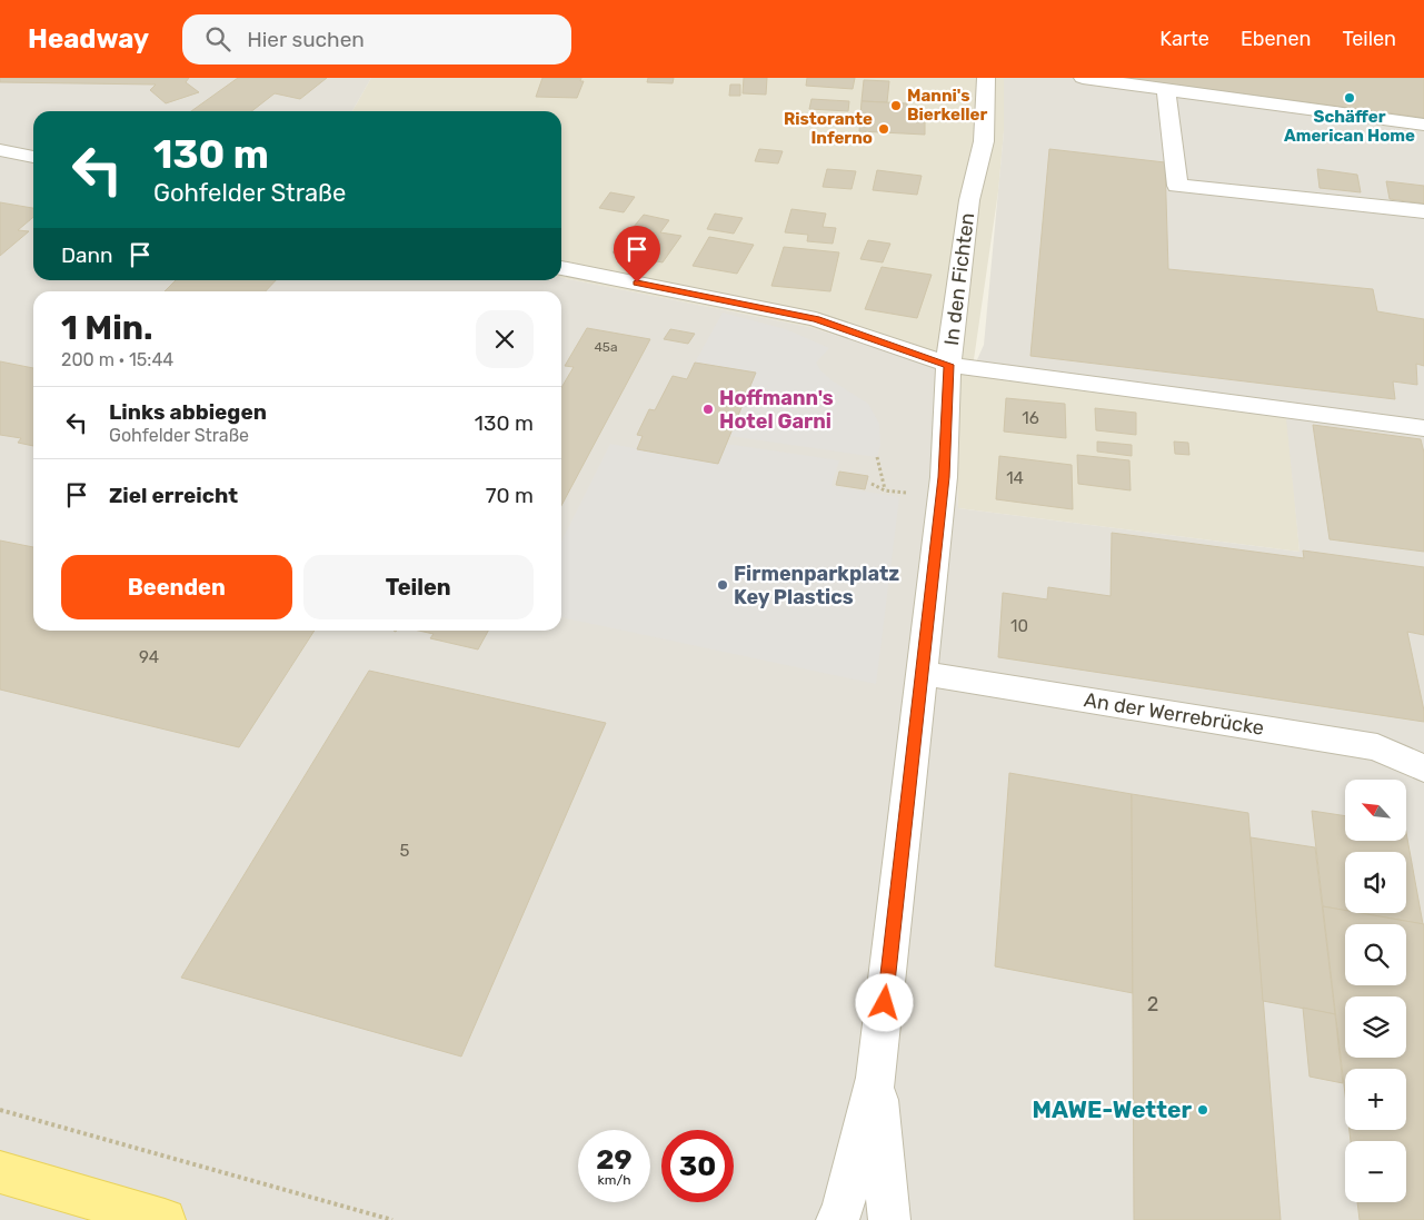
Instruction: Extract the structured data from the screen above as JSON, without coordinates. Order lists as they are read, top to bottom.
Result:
{
  "streets": {
    "street": ["In den Fichten", "An der Werrebrücke"]
  },
  "crossings": [
    ["In den Fichten", "An der Werrebrücke"]
  ],
  "places": [
    "Schäffer American Home",
    "Manni's Bierkeller",
    "Ristorante Inferno",
    "Hoffmann's Hotel Garni",
    "Firmenparkplatz Key Plastics",
    "MAWE-Wetter"
  ],
  "house_numbers": [
    "45a",
    "16",
    "14",
    "10",
    "94",
    "5",
    "2"
  ],
  "north": "top left",
  "page": {
    "header": "Headway",
    "search": "Hier suchen",
    "nav": ["Karte", "Ebenen", "Teilen"],
    "turn": ["130 m", "Gohfelder Straße"],
    "then": "Dann",
    "heading": ["1 Min.", "200 m · 15:44"],
    "list": [
      {
        "name": "Links abbiegen",
        "note": "Gohfelder Straße",
        "value": "130 m"
      },
      {
        "name": "Ziel erreicht",
        "value": "70 m"
      }
    ],
    "buttons": ["Beenden", "Teilen"],
    "map_buttons": ["+", "−"],
    "speed": "29 km/h",
    "limit": "30"
  }
}
